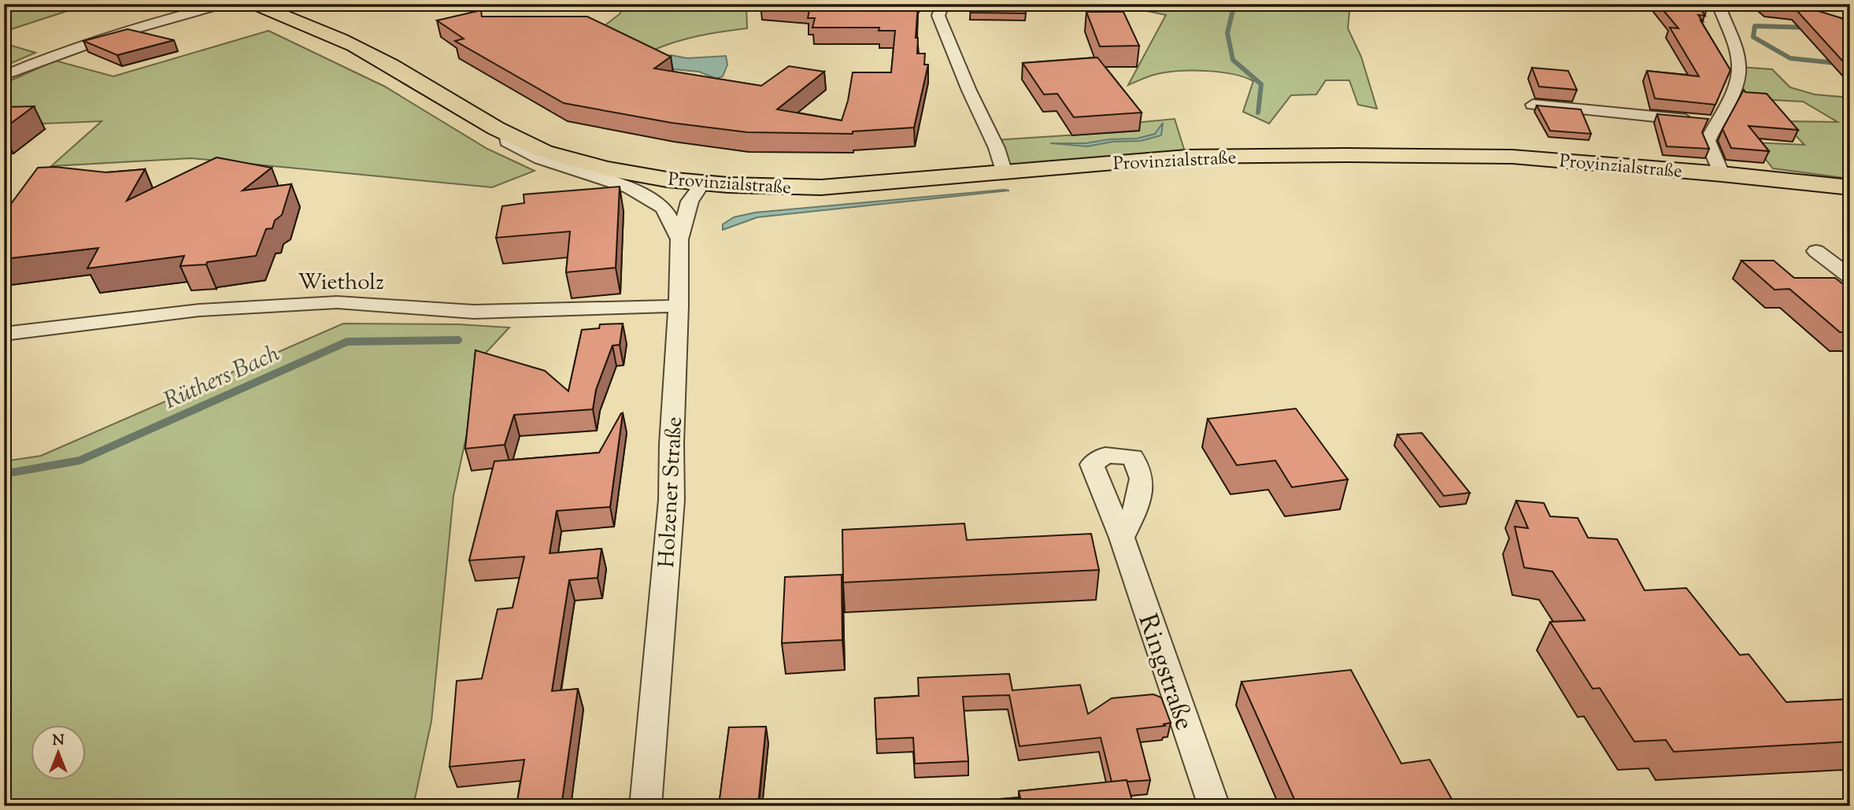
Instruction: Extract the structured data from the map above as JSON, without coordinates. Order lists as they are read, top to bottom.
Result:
{
  "streets": {
    "main road": ["Provinzialstraße"],
    "street": ["Wietholz", "Holzener Straße", "Ringstraße"]
  },
  "crossings": [
    ["Provinzialstraße", "Holzener Straße"],
    ["Wietholz", "Holzener Straße"]
  ],
  "water": ["Rüthers Bach"],
  "north": "top"
}
